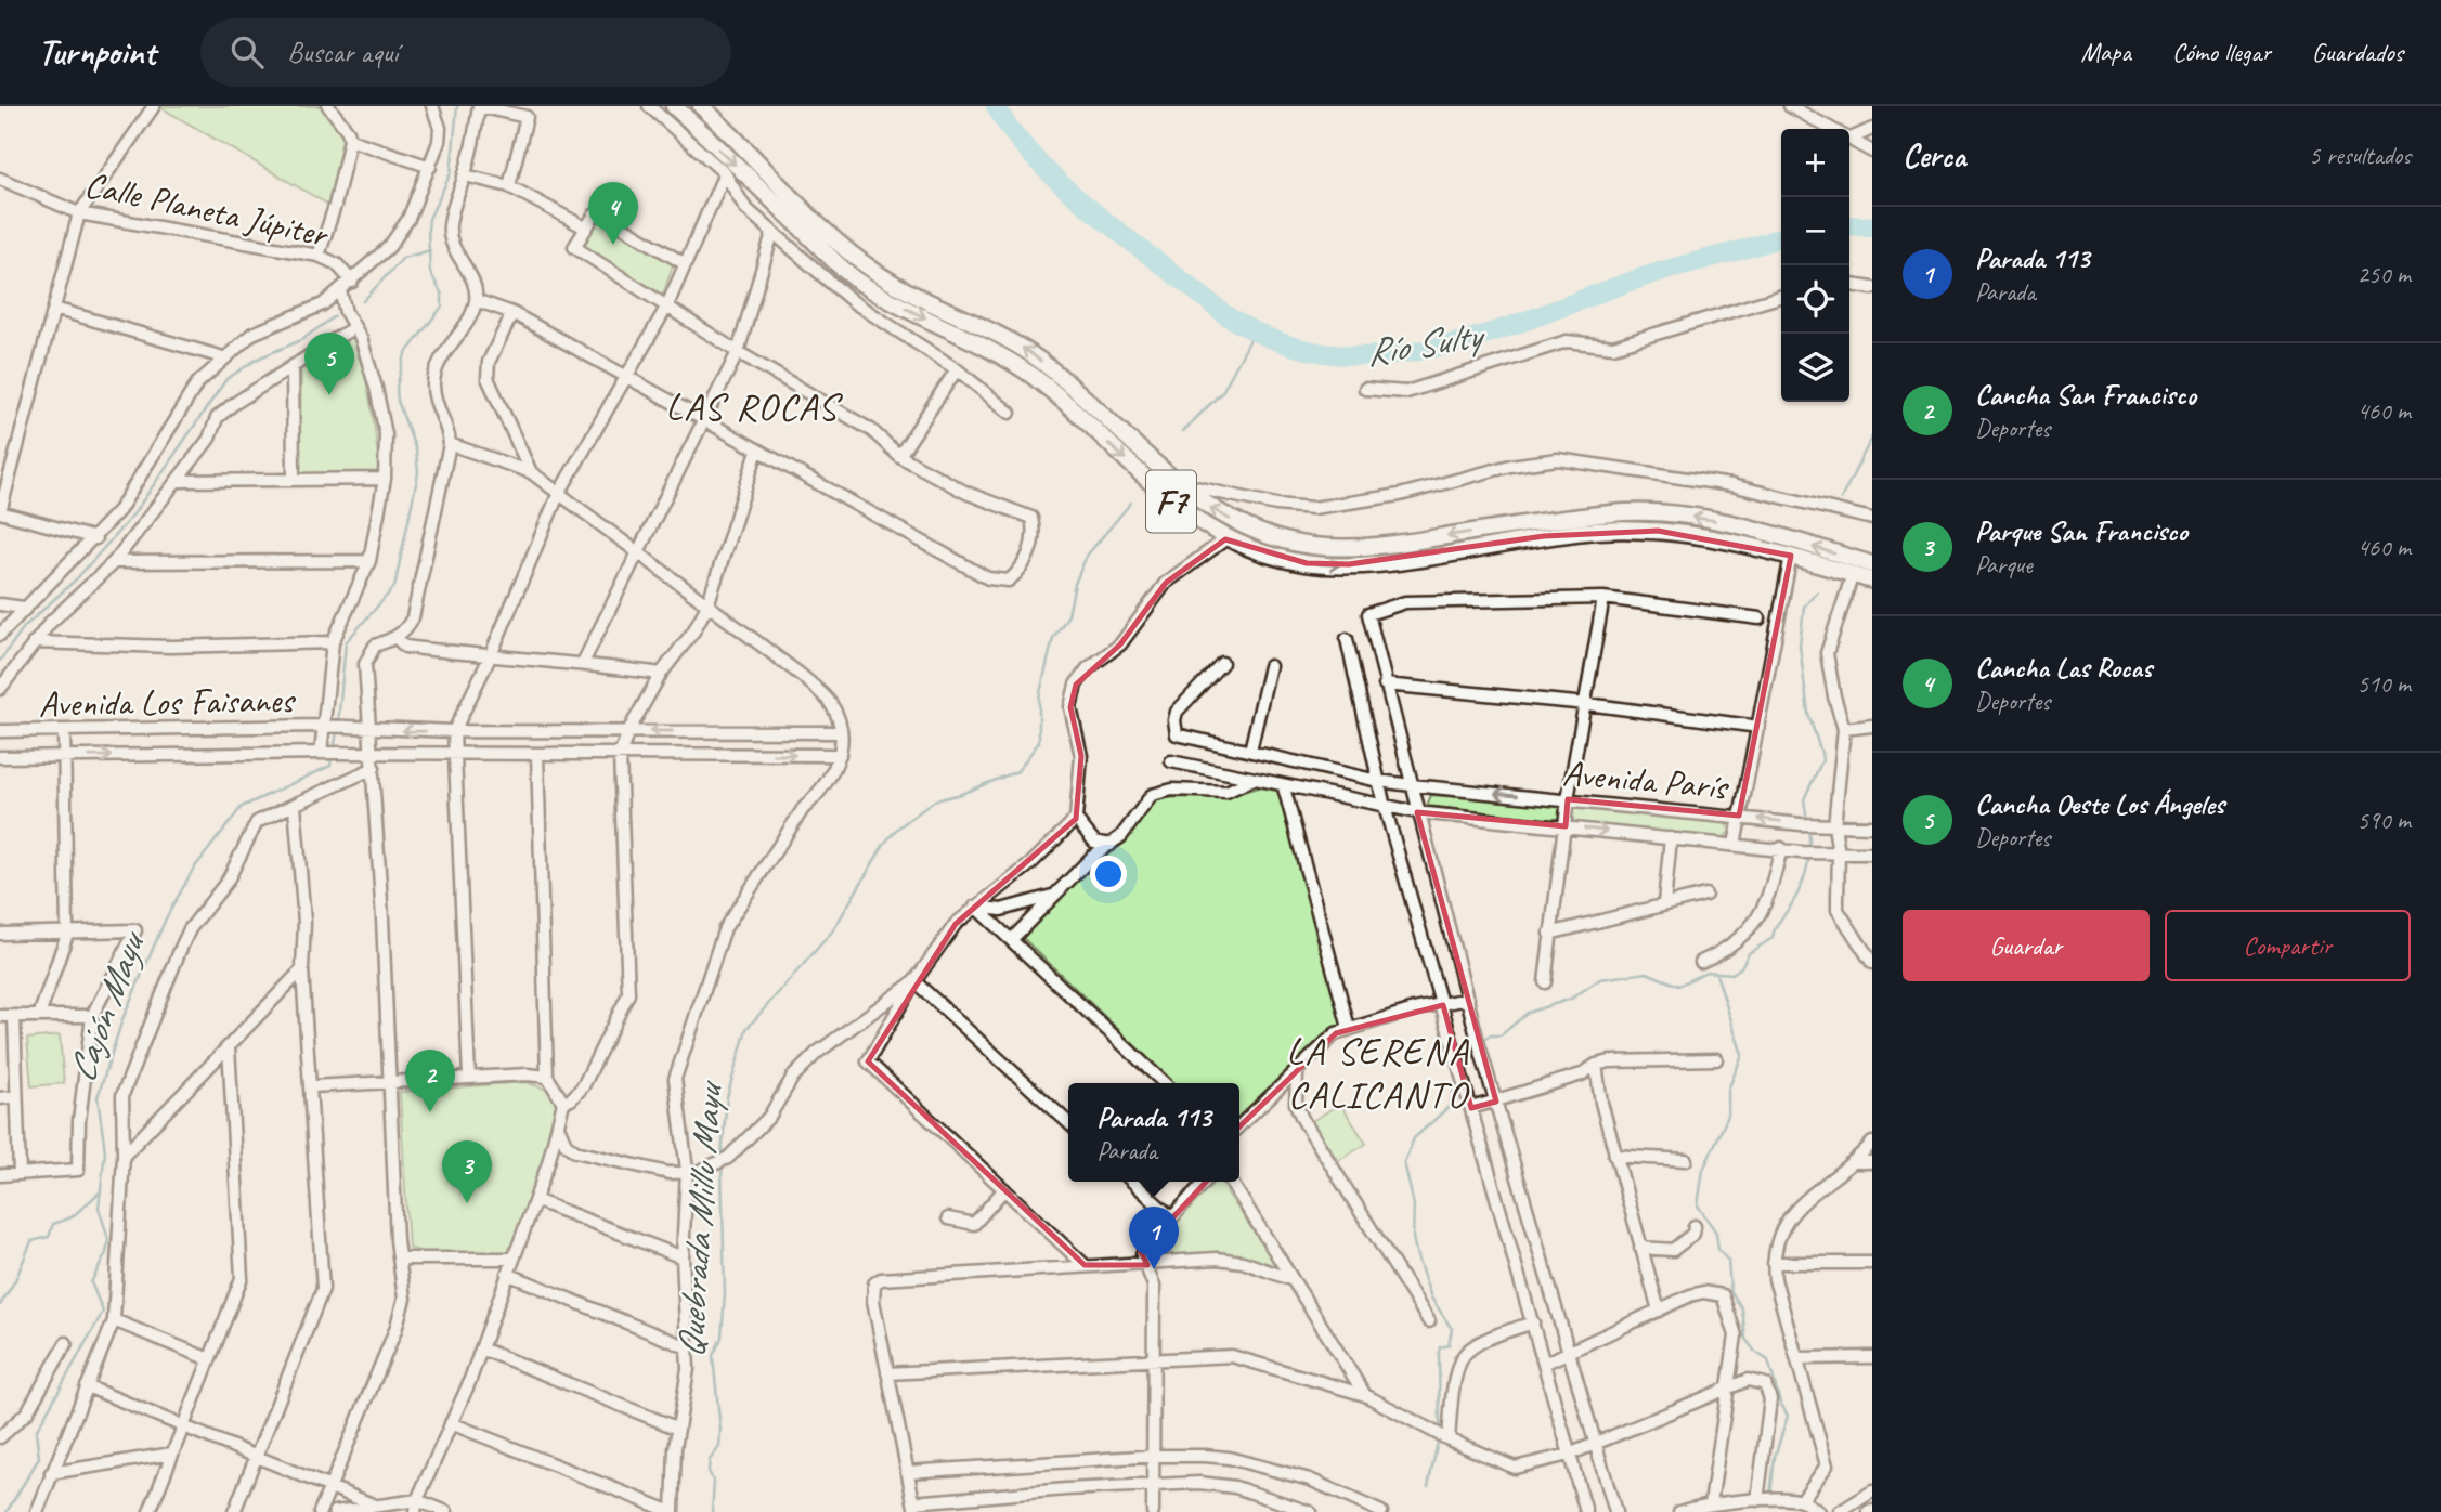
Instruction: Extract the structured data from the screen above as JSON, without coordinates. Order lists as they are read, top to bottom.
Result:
{
  "streets": {
    "highway": ["F7"],
    "street": ["Calle Planeta Júpiter", "Avenida Los Faisanes", "Avenida París"]
  },
  "districts": ["LAS ROCAS", "LA SERENA CALICANTO"],
  "water": ["Río Sulty", "Cajón Mayu", "Quebrada Millu Mayu"],
  "page": {
    "header": "Turnpoint",
    "search": "Buscar aquí",
    "nav": ["Mapa", "Cómo llegar", "Guardados"],
    "heading": ["Cerca", "5 resultados"],
    "map_buttons": ["+", "−"],
    "pins": [
      "4",
      "5",
      "2",
      "3",
      "1"
    ],
    "list": [
      {
        "mark": "1",
        "name": "Parada 113",
        "note": "Parada",
        "value": "250 m"
      },
      {
        "mark": "2",
        "name": "Cancha San Francisco",
        "note": "Deportes",
        "value": "460 m"
      },
      {
        "mark": "3",
        "name": "Parque San Francisco",
        "note": "Parque",
        "value": "460 m"
      },
      {
        "mark": "4",
        "name": "Cancha Las Rocas",
        "note": "Deportes",
        "value": "510 m"
      },
      {
        "mark": "5",
        "name": "Cancha Oeste Los Ángeles",
        "note": "Deportes",
        "value": "590 m"
      }
    ],
    "buttons": ["Guardar", "Compartir"],
    "popup": ["Parada 113", "Parada"]
  }
}
